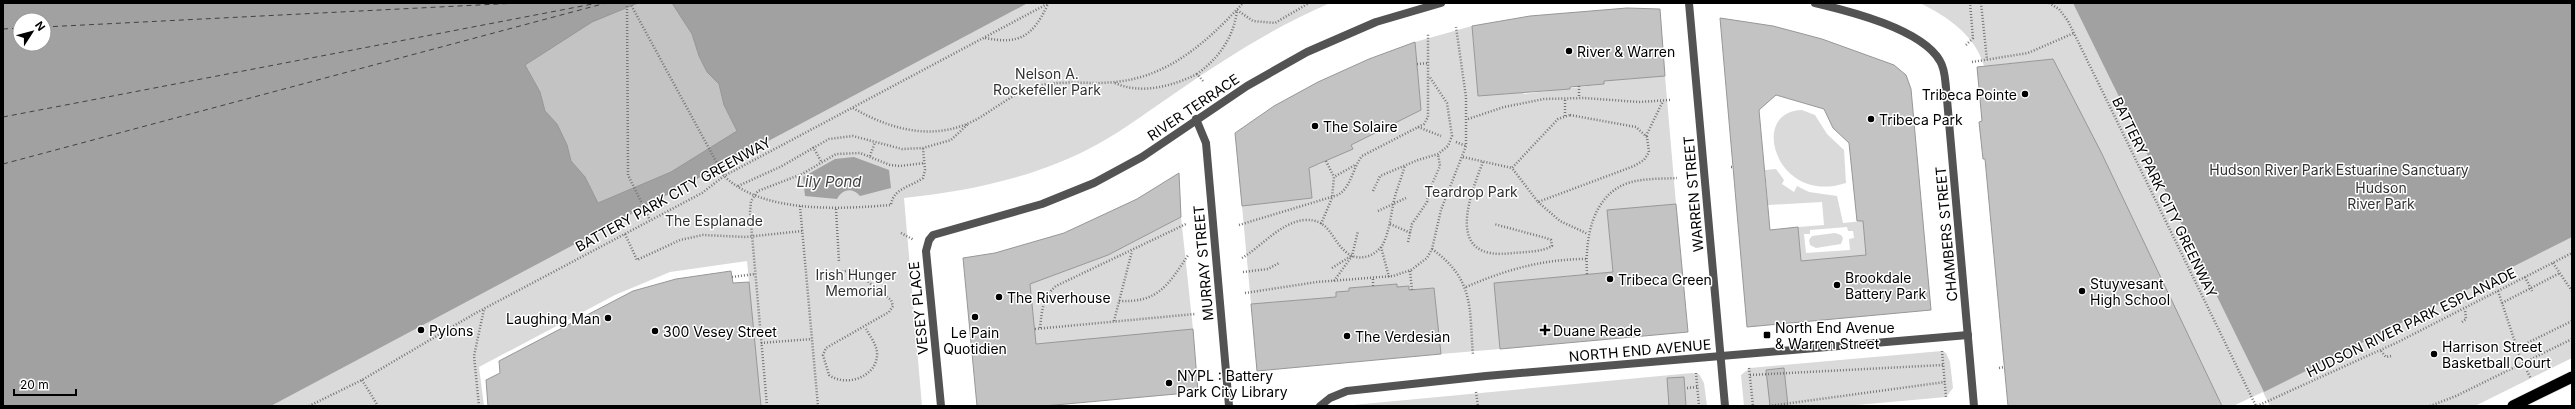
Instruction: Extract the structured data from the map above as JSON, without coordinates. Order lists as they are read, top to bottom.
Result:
{
  "streets": {
    "street": [
      "RIVER TERRACE",
      "WARREN STREET",
      "CHAMBERS STREET",
      "MURRAY STREET",
      "VESEY PLACE",
      "NORTH END AVENUE"
    ],
    "path": ["BATTERY PARK CITY GREENWAY", "HUDSON RIVER PARK ESPLANADE"]
  },
  "crossings": [
    ["RIVER TERRACE", "MURRAY STREET"],
    ["RIVER TERRACE", "VESEY PLACE"],
    ["BATTERY PARK CITY GREENWAY", "HUDSON RIVER PARK ESPLANADE"],
    ["WARREN STREET", "NORTH END AVENUE"],
    ["CHAMBERS STREET", "NORTH END AVENUE"]
  ],
  "water": ["Lily Pond"],
  "parks": [
    "Nelson A. Rockefeller Park",
    "Hudson River Park Estuarine Sanctuary",
    "Hudson River Park",
    "Teardrop Park",
    "The Esplanade",
    "Irish Hunger Memorial"
  ],
  "places": {
    "other": [
      "River & Warren",
      "Tribeca Pointe",
      "Tribeca Park",
      "The Solaire",
      "Tribeca Green",
      "Brookdale Battery Park",
      "Stuyvesant High School",
      "The Riverhouse",
      "Le Pain Quotidien",
      "Laughing Man",
      "Pylons",
      "300 Vesey Street",
      "The Verdesian",
      "Harrison Street Basketball Court",
      "NYPL : Battery Park City Library"
    ],
    "health": ["Duane Reade"],
    "transit": ["North End Avenue & Warren Street"]
  },
  "scale_bar": "20 m",
  "north": "top right"
}
